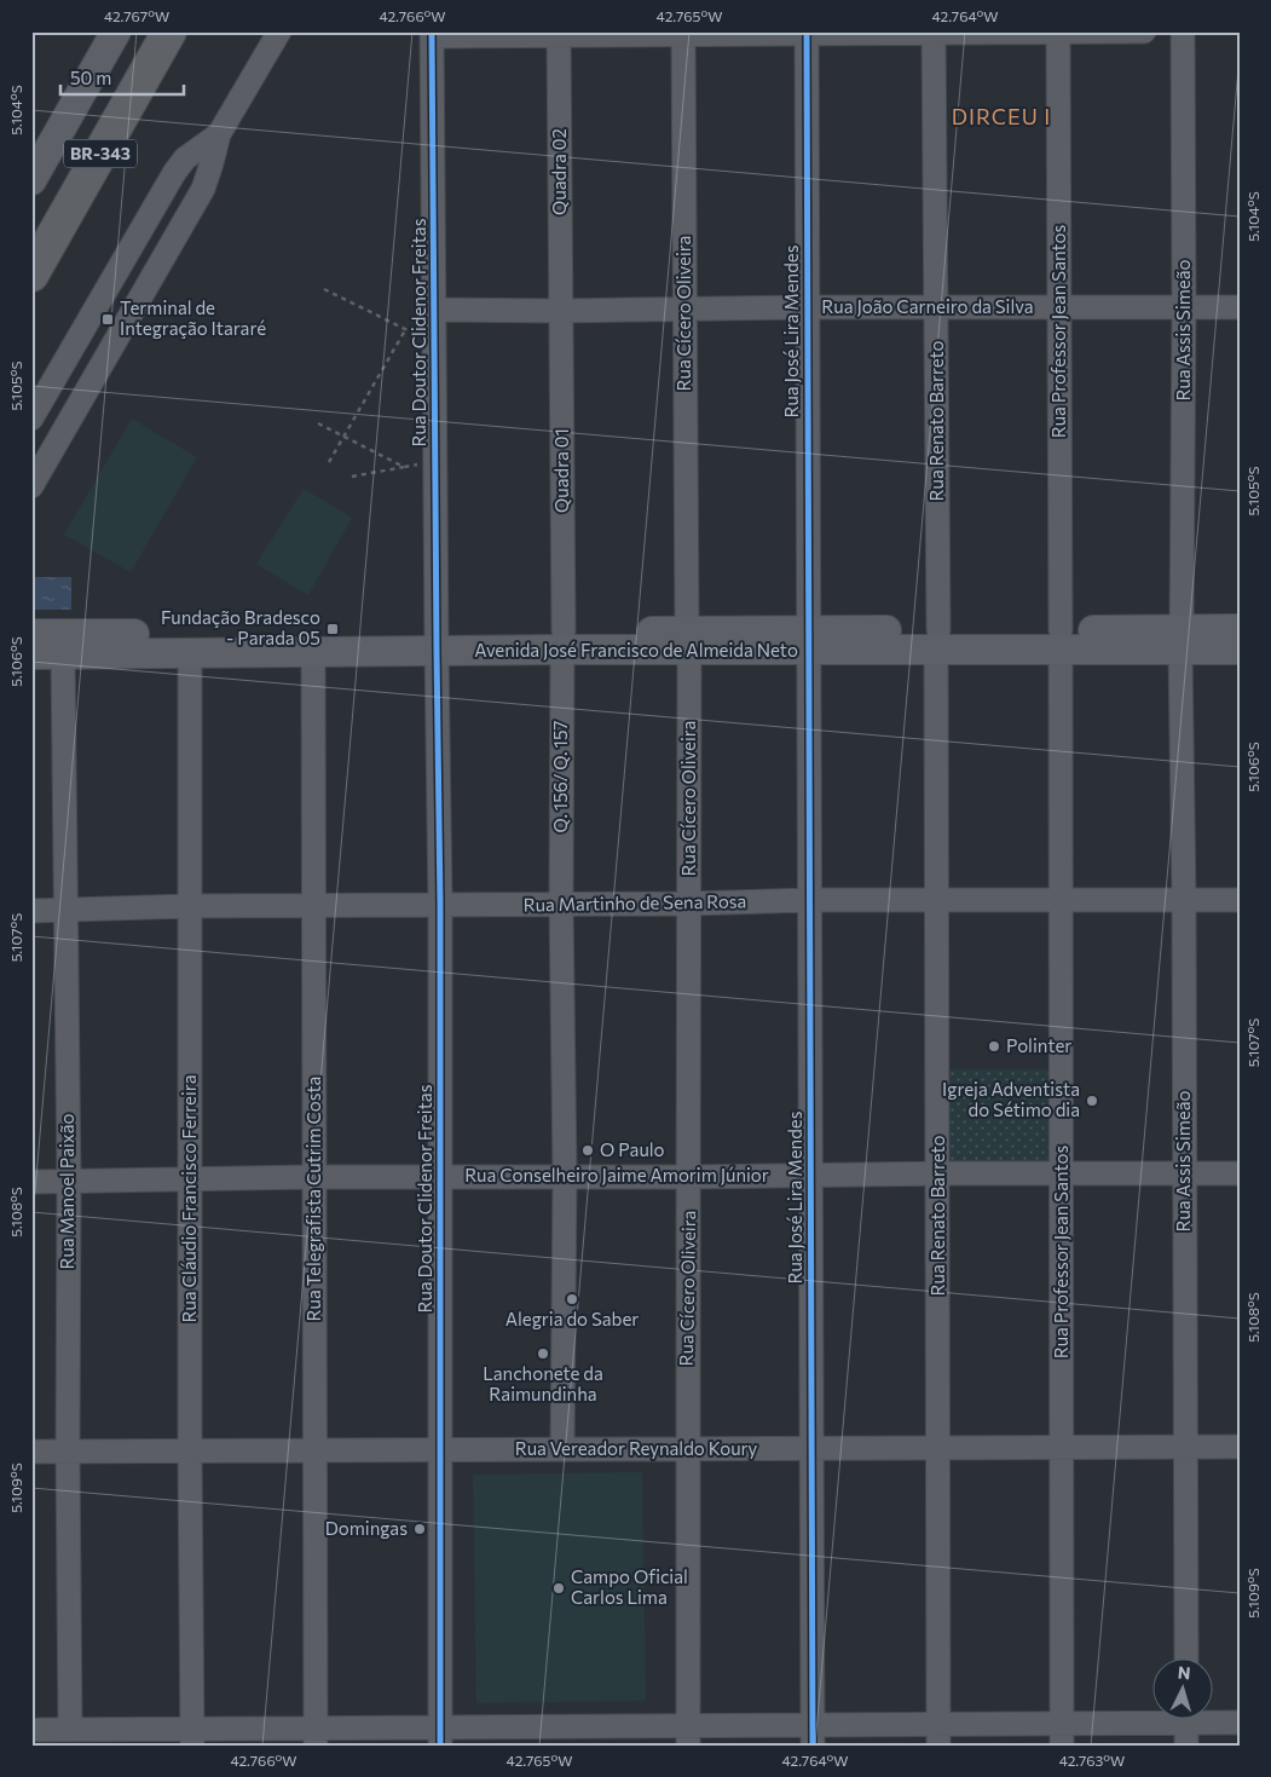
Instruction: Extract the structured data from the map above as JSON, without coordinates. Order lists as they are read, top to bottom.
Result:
{
  "streets": {
    "highway": ["BR-343"],
    "main road": ["Avenida José Francisco de Almeida Neto"],
    "street": [
      "Quadra 02",
      "Rua João Carneiro da Silva",
      "Rua Cícero Oliveira",
      "Rua Assis Simeão",
      "Rua José Lira Mendes",
      "Rua Professor Jean Santos",
      "Rua Doutor Clidenor Freitas",
      "Rua Renato Barreto",
      "Quadra 01",
      "Q. 156/ Q. 157",
      "Rua Martinho de Sena Rosa",
      "Rua Conselheiro Jaime Amorim Júnior",
      "Rua Manoel Paixão",
      "Rua Cláudio Francisco Ferreira",
      "Rua Telegrafista Cutrim Costa",
      "Rua Vereador Reynaldo Koury"
    ]
  },
  "crossings": [
    ["Quadra 02", "Rua João Carneiro da Silva"],
    ["Quadra 02", "Quadra 01"],
    ["Rua João Carneiro da Silva", "Rua Cícero Oliveira"],
    ["Rua João Carneiro da Silva", "Rua Assis Simeão"],
    ["Rua João Carneiro da Silva", "Rua José Lira Mendes"],
    ["Rua João Carneiro da Silva", "Rua Professor Jean Santos"],
    ["Rua João Carneiro da Silva", "Rua Doutor Clidenor Freitas"],
    ["Rua João Carneiro da Silva", "Rua Renato Barreto"],
    ["Rua João Carneiro da Silva", "Quadra 01"],
    ["Rua Cícero Oliveira", "Avenida José Francisco de Almeida Neto"],
    ["Rua Cícero Oliveira", "Rua Martinho de Sena Rosa"],
    ["Rua Cícero Oliveira", "Rua Conselheiro Jaime Amorim Júnior"],
    ["Rua Cícero Oliveira", "Rua Vereador Reynaldo Koury"],
    ["Rua Assis Simeão", "Avenida José Francisco de Almeida Neto"],
    ["Rua Assis Simeão", "Rua Martinho de Sena Rosa"],
    ["Rua Assis Simeão", "Rua Conselheiro Jaime Amorim Júnior"],
    ["Rua Assis Simeão", "Rua Vereador Reynaldo Koury"],
    ["Rua José Lira Mendes", "Avenida José Francisco de Almeida Neto"],
    ["Rua José Lira Mendes", "Rua Martinho de Sena Rosa"],
    ["Rua José Lira Mendes", "Rua Conselheiro Jaime Amorim Júnior"],
    ["Rua José Lira Mendes", "Rua Vereador Reynaldo Koury"],
    ["Rua Professor Jean Santos", "Avenida José Francisco de Almeida Neto"],
    ["Rua Professor Jean Santos", "Rua Martinho de Sena Rosa"],
    ["Rua Professor Jean Santos", "Rua Conselheiro Jaime Amorim Júnior"],
    ["Rua Professor Jean Santos", "Rua Vereador Reynaldo Koury"],
    ["Rua Doutor Clidenor Freitas", "Avenida José Francisco de Almeida Neto"],
    ["Rua Doutor Clidenor Freitas", "Rua Martinho de Sena Rosa"],
    ["Rua Doutor Clidenor Freitas", "Rua Conselheiro Jaime Amorim Júnior"],
    ["Rua Doutor Clidenor Freitas", "Rua Vereador Reynaldo Koury"],
    ["Rua Renato Barreto", "Avenida José Francisco de Almeida Neto"],
    ["Rua Renato Barreto", "Rua Martinho de Sena Rosa"],
    ["Rua Renato Barreto", "Rua Conselheiro Jaime Amorim Júnior"],
    ["Rua Renato Barreto", "Rua Vereador Reynaldo Koury"],
    ["Quadra 01", "Avenida José Francisco de Almeida Neto"],
    ["Quadra 01", "Q. 156/ Q. 157"],
    ["Avenida José Francisco de Almeida Neto", "Q. 156/ Q. 157"],
    ["Avenida José Francisco de Almeida Neto", "Rua Manoel Paixão"],
    ["Avenida José Francisco de Almeida Neto", "Rua Cláudio Francisco Ferreira"],
    ["Avenida José Francisco de Almeida Neto", "Rua Telegrafista Cutrim Costa"],
    ["Q. 156/ Q. 157", "Rua Martinho de Sena Rosa"],
    ["Q. 156/ Q. 157", "Rua Conselheiro Jaime Amorim Júnior"],
    ["Q. 156/ Q. 157", "Rua Vereador Reynaldo Koury"],
    ["Rua Martinho de Sena Rosa", "Rua Manoel Paixão"],
    ["Rua Martinho de Sena Rosa", "Rua Cláudio Francisco Ferreira"],
    ["Rua Martinho de Sena Rosa", "Rua Telegrafista Cutrim Costa"],
    ["Rua Conselheiro Jaime Amorim Júnior", "Rua Manoel Paixão"],
    ["Rua Conselheiro Jaime Amorim Júnior", "Rua Cláudio Francisco Ferreira"],
    ["Rua Conselheiro Jaime Amorim Júnior", "Rua Telegrafista Cutrim Costa"],
    ["Rua Manoel Paixão", "Rua Vereador Reynaldo Koury"],
    ["Rua Cláudio Francisco Ferreira", "Rua Vereador Reynaldo Koury"],
    ["Rua Telegrafista Cutrim Costa", "Rua Vereador Reynaldo Koury"]
  ],
  "districts": ["DIRCEU I"],
  "places": {
    "transit": ["Terminal de Integração Itararé", "Fundação Bradesco - Parada 05"],
    "other": [
      "Polinter",
      "Igreja Adventista do Sétimo dia",
      "O Paulo",
      "Alegria do Saber",
      "Lanchonete da Raimundinha",
      "Domingas",
      "Campo Oficial Carlos Lima"
    ]
  },
  "scale_bar": "50 m",
  "north": "top",
  "coordinates": [
    "42.767°W",
    "42.766°W",
    "42.765°W",
    "42.764°W",
    "5.104°S",
    "5.105°S",
    "5.106°S",
    "5.107°S",
    "5.108°S",
    "5.109°S",
    "42.763°W"
  ]
}
